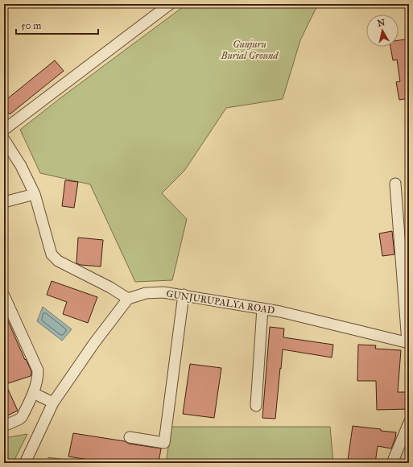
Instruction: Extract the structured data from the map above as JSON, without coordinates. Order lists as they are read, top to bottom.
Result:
{
  "streets": {
    "street": ["GUNJURUPALYA ROAD"]
  },
  "parks": ["Gunjuru Burial Ground"],
  "scale_bar": "50 m",
  "north": "top"
}
